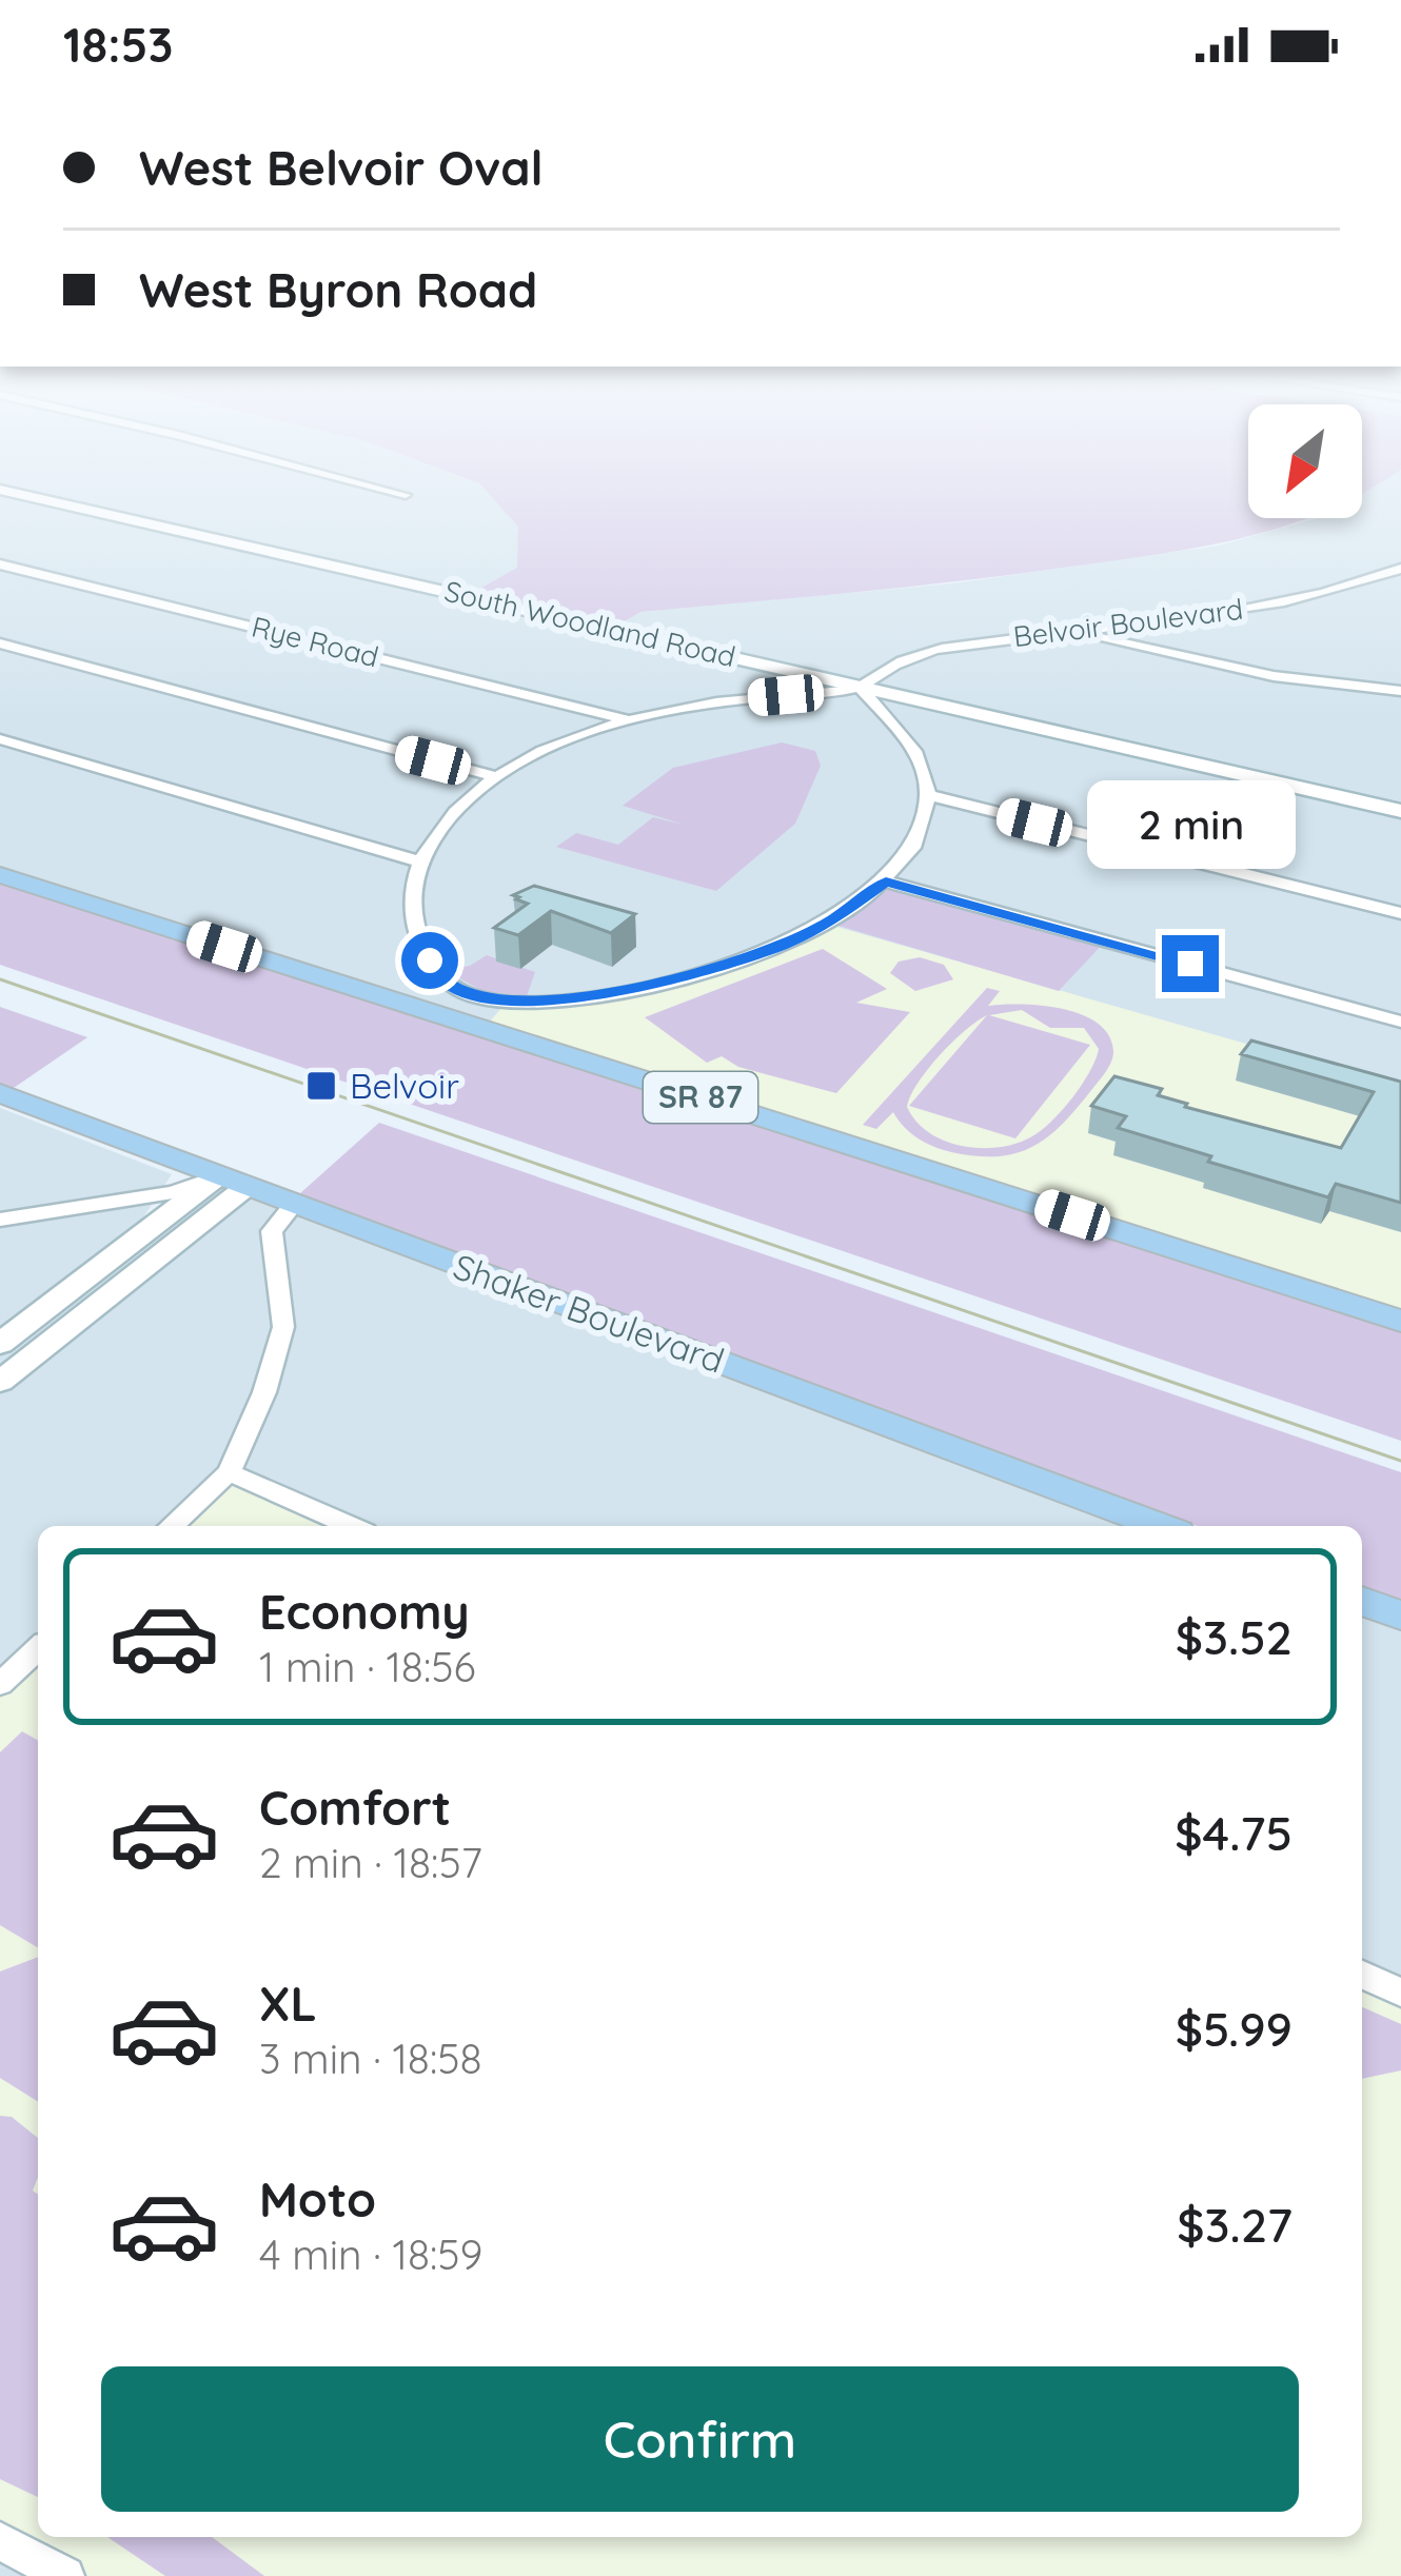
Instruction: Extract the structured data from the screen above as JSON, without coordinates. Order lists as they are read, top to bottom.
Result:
{
  "streets": {
    "main road": ["SR 87", "Shaker Boulevard"],
    "street": ["Belvoir Boulevard", "South Woodland Road", "Rye Road"]
  },
  "crossings": [
    ["Belvoir Boulevard", "South Woodland Road"]
  ],
  "places": {
    "transit": ["Belvoir"]
  },
  "north": "bottom left",
  "page": {
    "status": "18:53",
    "banner": ["West Belvoir Oval", "West Byron Road"],
    "bubble": "2 min",
    "list": [
      {
        "name": "Economy",
        "note": "1 min · 18:56",
        "value": "$3.52"
      },
      {
        "name": "Comfort",
        "note": "2 min · 18:57",
        "value": "$4.75"
      },
      {
        "name": "XL",
        "note": "3 min · 18:58",
        "value": "$5.99"
      },
      {
        "name": "Moto",
        "note": "4 min · 18:59",
        "value": "$3.27"
      }
    ],
    "buttons": "Confirm"
  }
}
